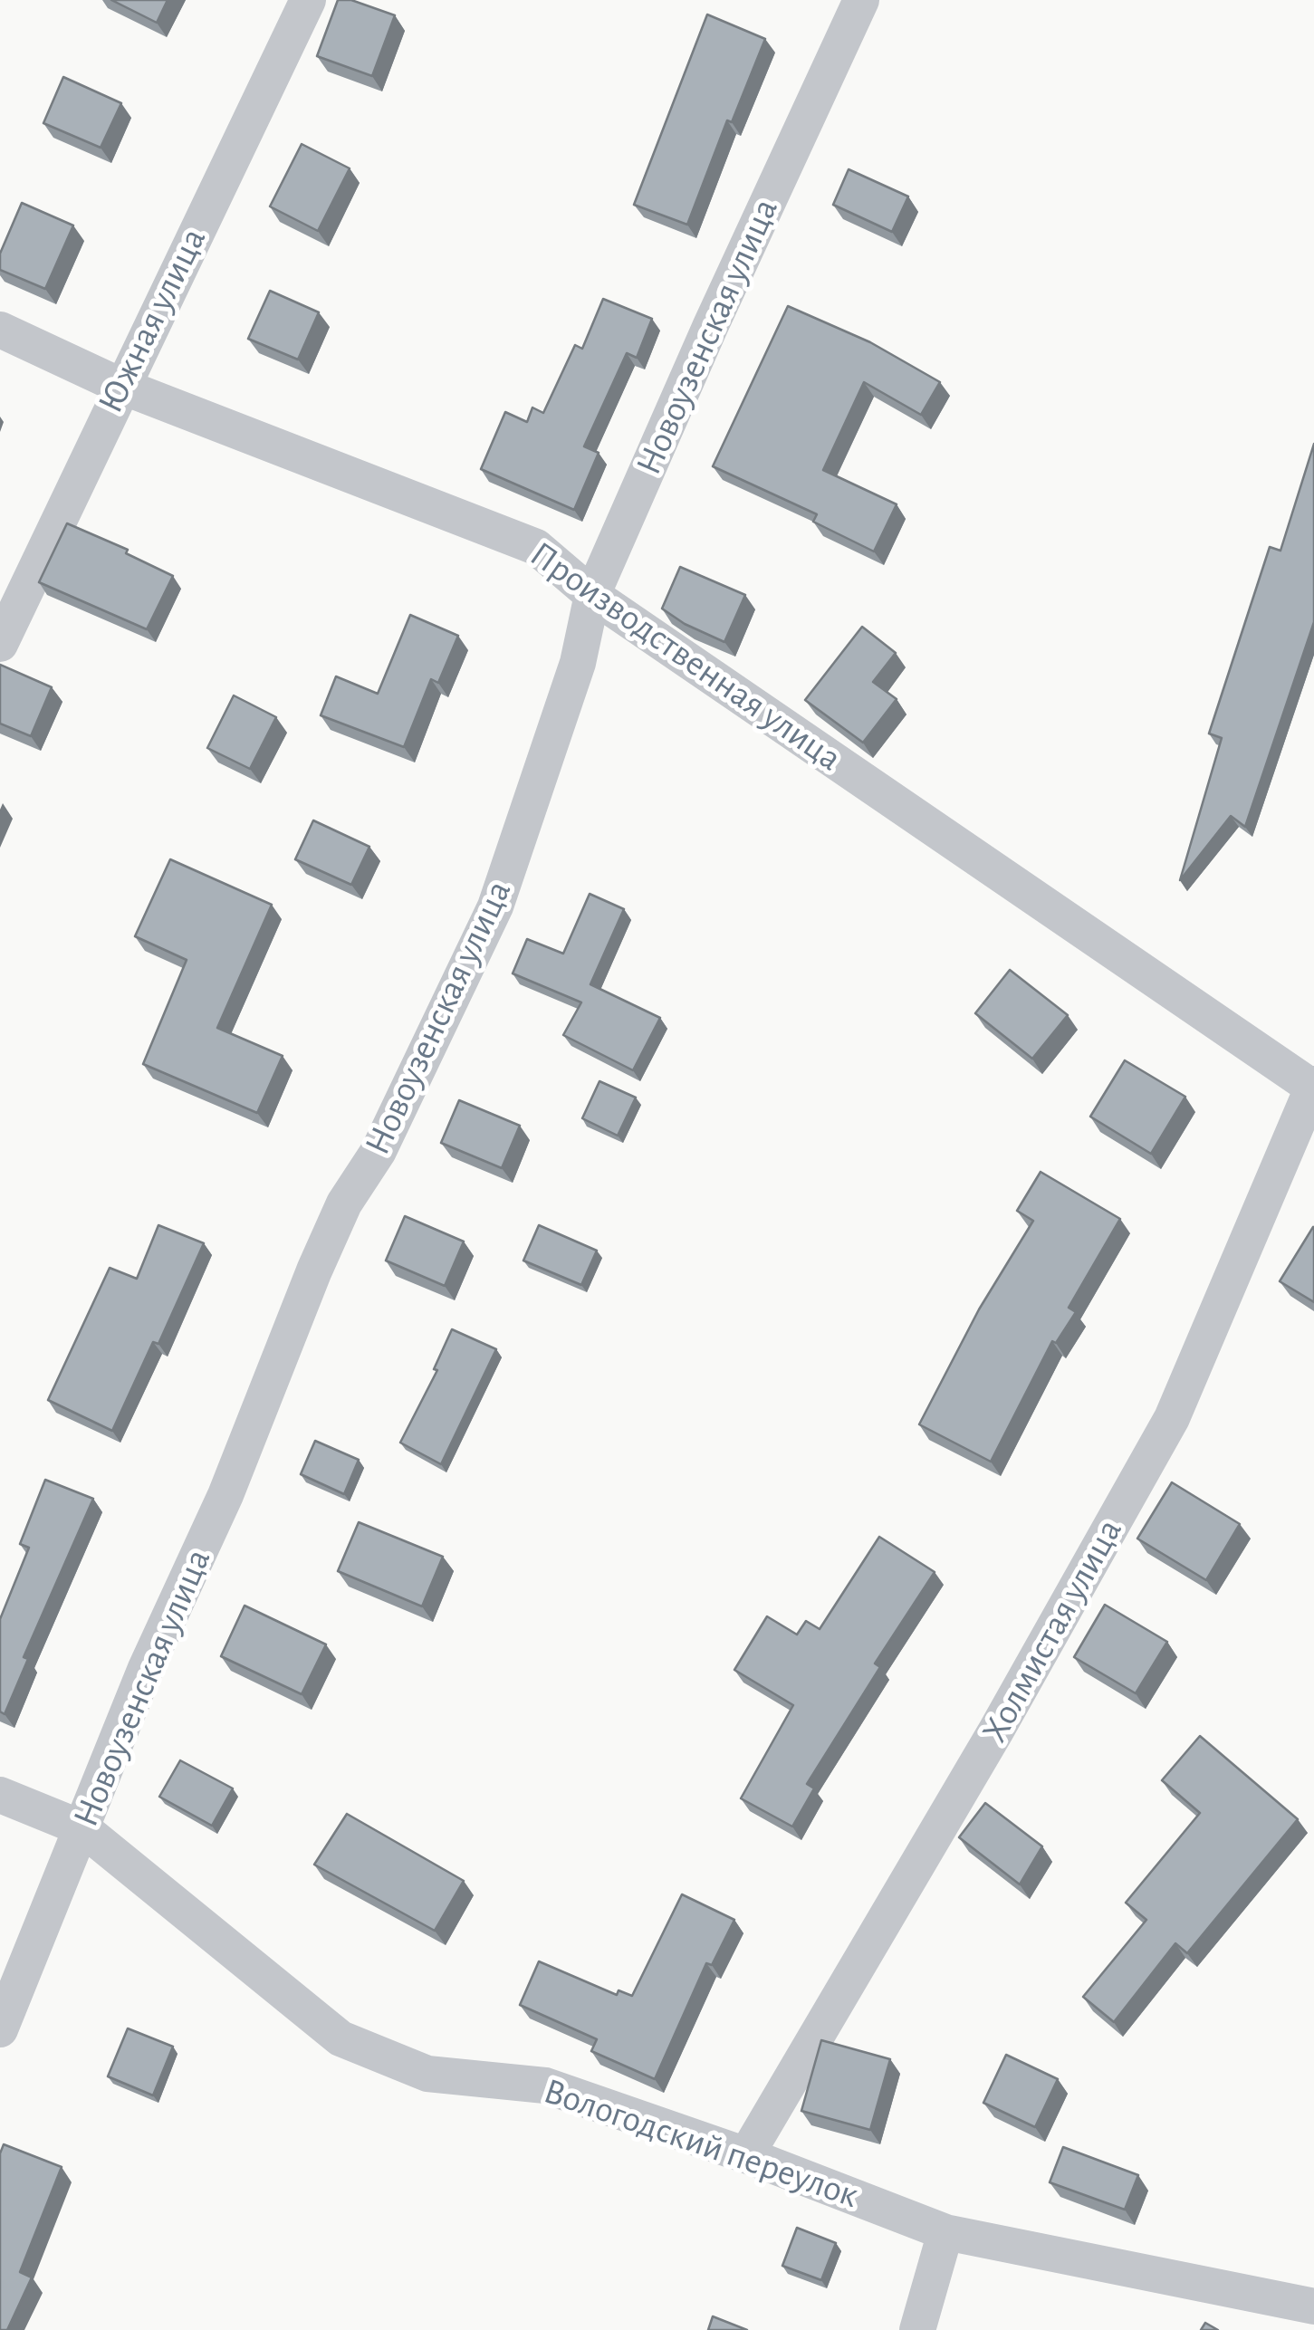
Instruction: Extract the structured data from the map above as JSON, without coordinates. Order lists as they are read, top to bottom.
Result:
{
  "streets": {
    "street": [
      "Южная улица",
      "Новоузенская улица",
      "Производственная улица",
      "Холмистая улица",
      "Вологодский переулок"
    ]
  },
  "crossings": [
    ["Южная улица", "Производственная улица"],
    ["Новоузенская улица", "Производственная улица"],
    ["Новоузенская улица", "Вологодский переулок"],
    ["Производственная улица", "Холмистая улица"],
    ["Холмистая улица", "Вологодский переулок"]
  ]
}
